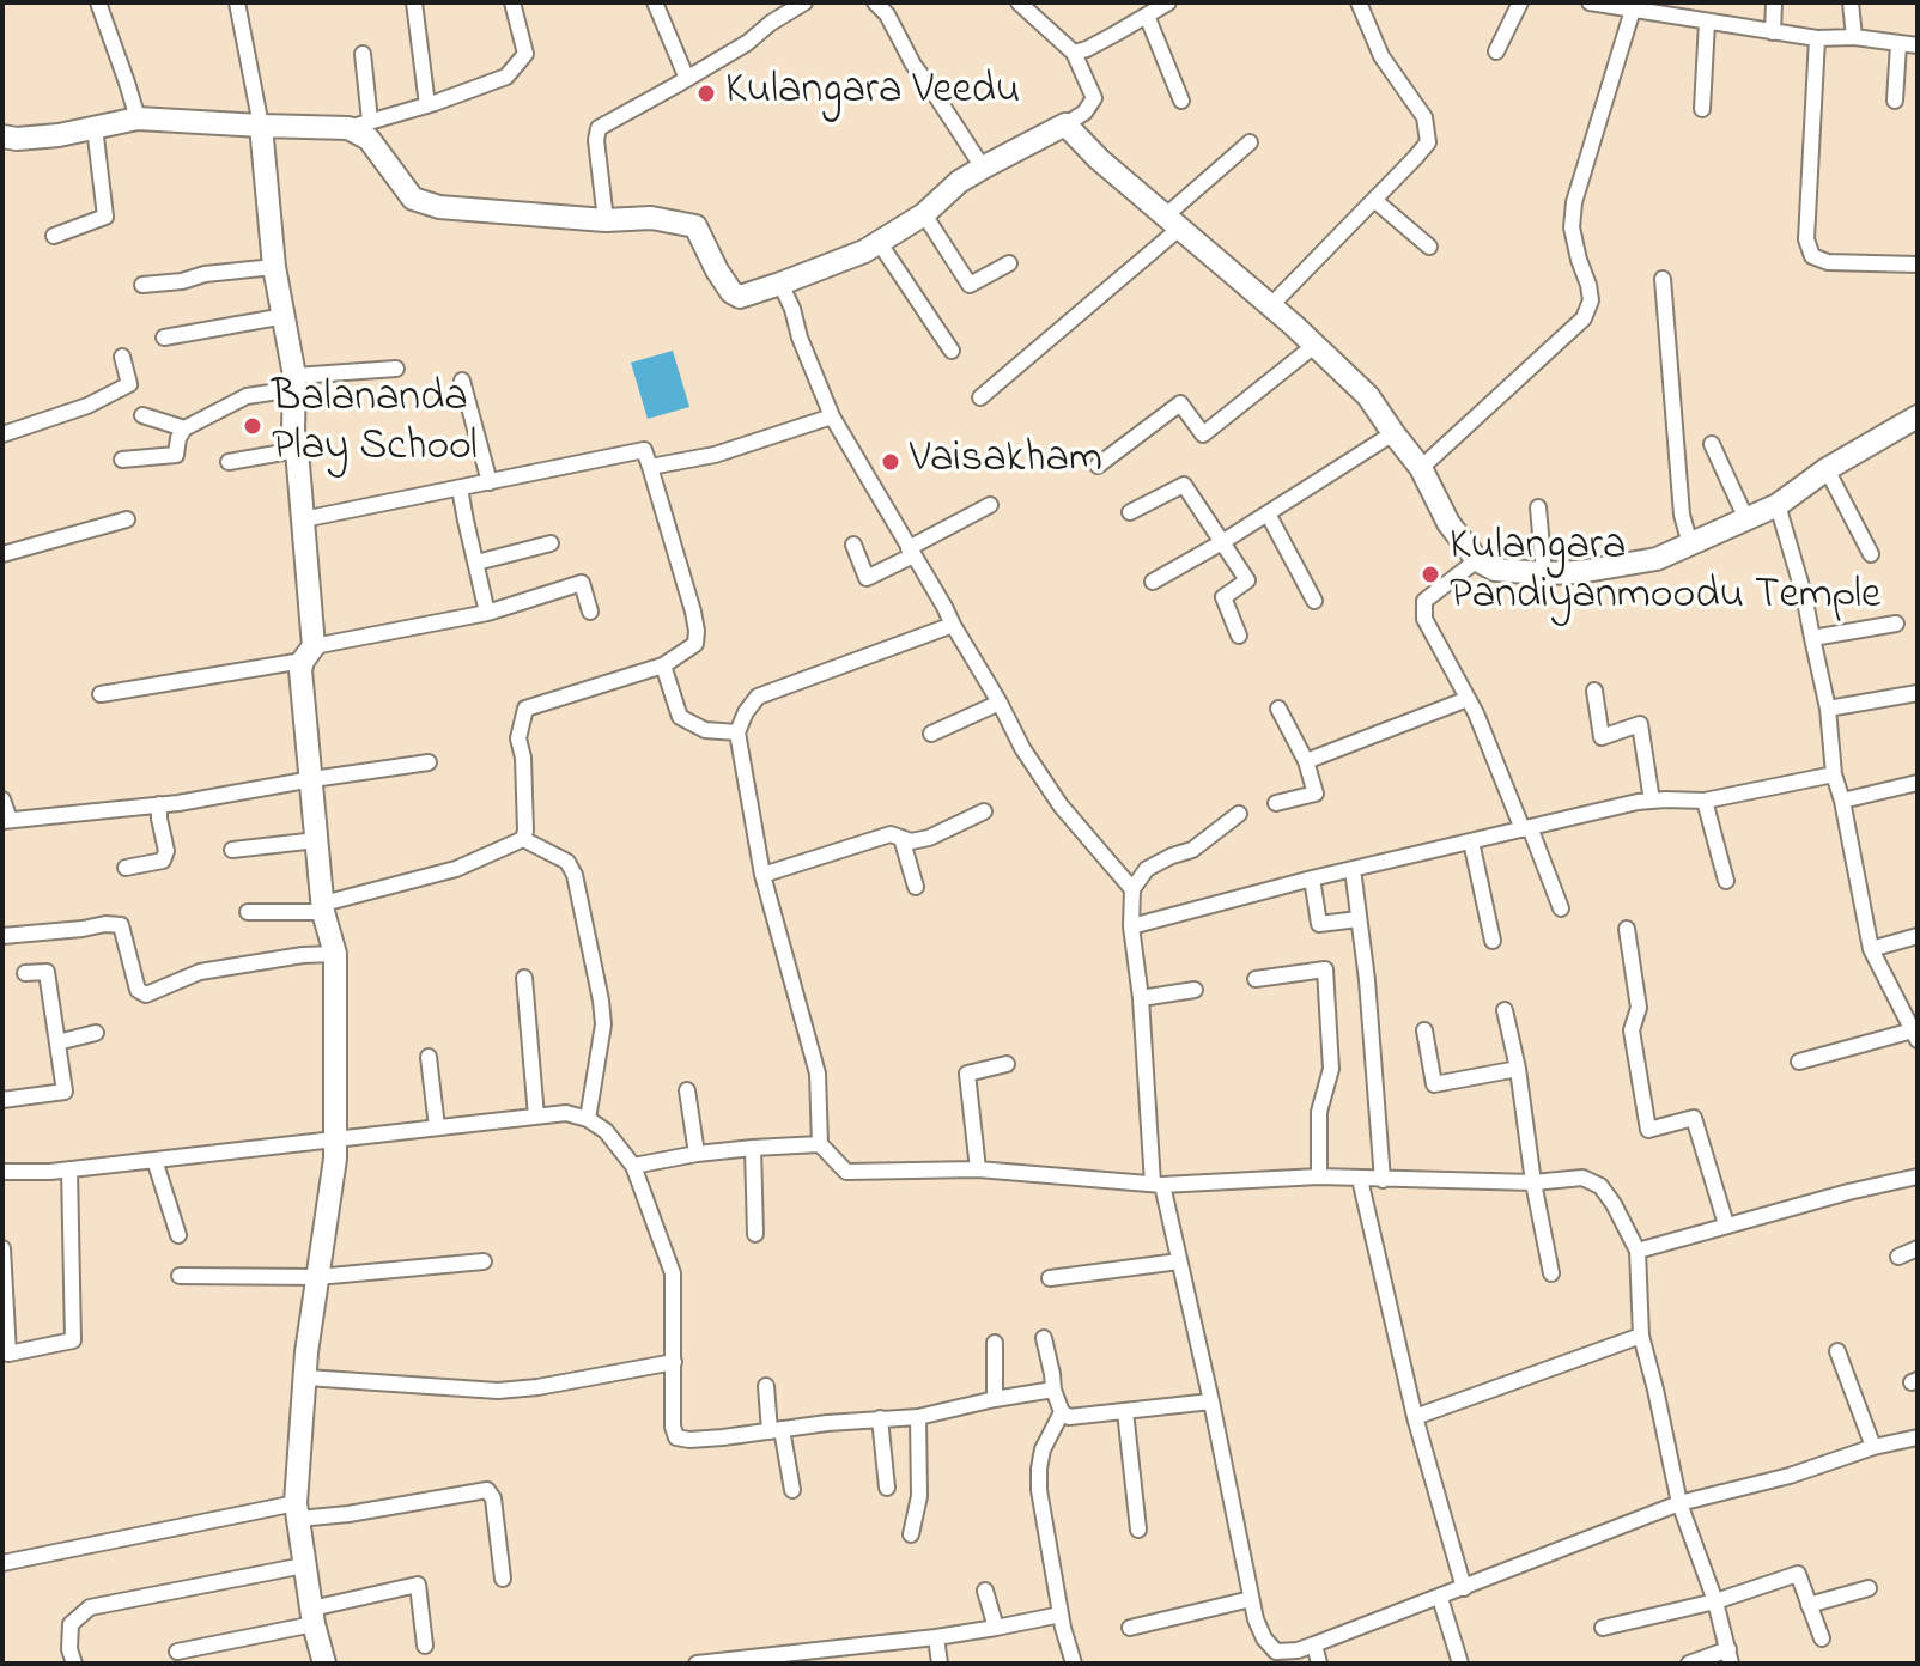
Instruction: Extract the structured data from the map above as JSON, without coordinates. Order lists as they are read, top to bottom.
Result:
{
  "places": [
    "Kulangara Veedu",
    "Balananda Play School",
    "Vaisakham",
    "Kulangara Pandiyanmoodu Temple"
  ]
}
